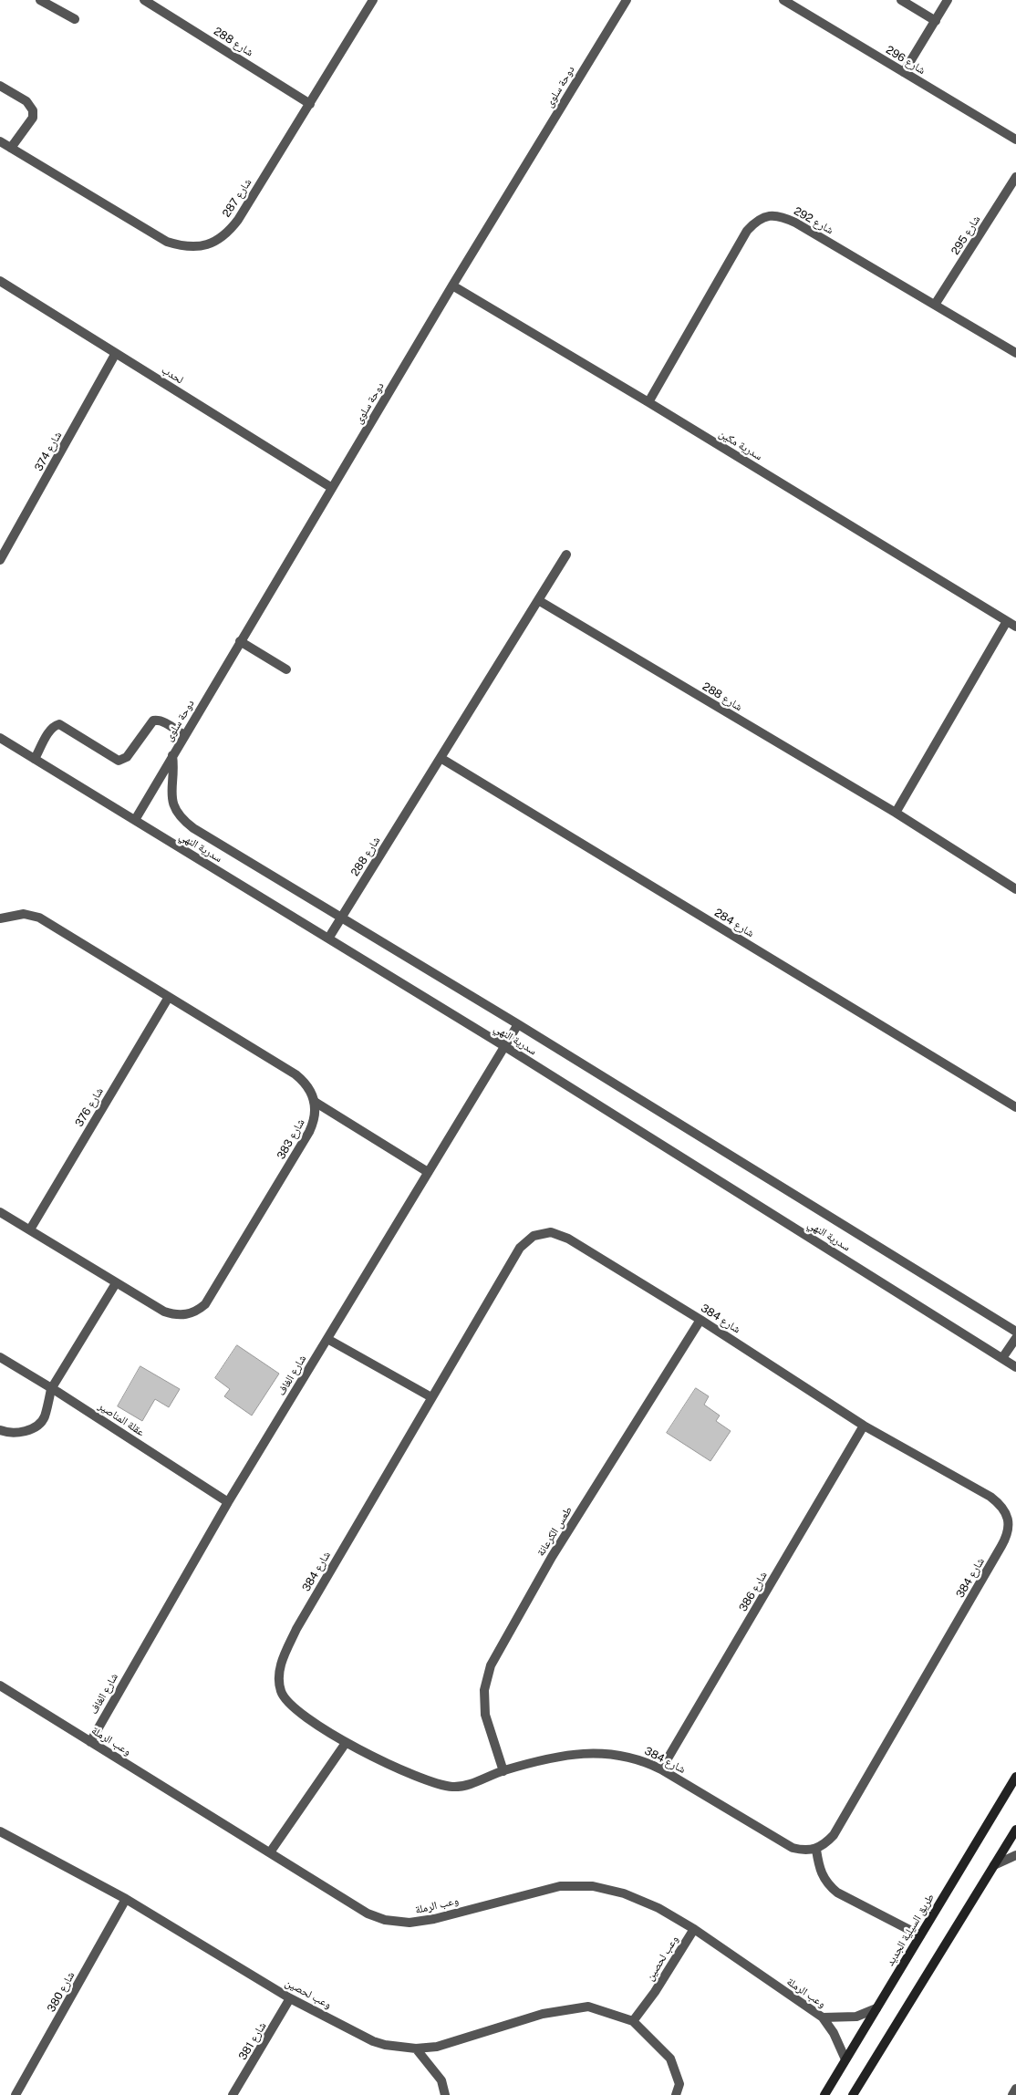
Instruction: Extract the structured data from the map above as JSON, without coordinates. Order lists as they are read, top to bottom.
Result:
{
  "streets": {
    "street": [
      "شارع 288",
      "شارع 296",
      "دوحة سلوى",
      "شارع 287",
      "شارع 292",
      "شارع 295",
      "لحدب",
      "سدرية مكين",
      "شارع 374",
      "سدرية النهي",
      "شارع 284",
      "شارع 376",
      "شارع 383",
      "شارع 384",
      "شارع الغاف",
      "عقلة المناصير",
      "طعس الكرعانة",
      "شارع 386",
      "وعب الرملة",
      "طريق السيلية الجديد",
      "وعب لحصين",
      "شارع 380",
      "شارع 381"
    ]
  },
  "crossings": [
    ["شارع 288", "شارع 287"],
    ["شارع 288", "سدرية النهي"],
    ["شارع 288", "شارع 284"],
    ["دوحة سلوى", "لحدب"],
    ["دوحة سلوى", "سدرية مكين"],
    ["دوحة سلوى", "سدرية النهي"],
    ["شارع 292", "شارع 295"],
    ["شارع 292", "سدرية مكين"],
    ["لحدب", "شارع 374"],
    ["سدرية النهي", "شارع الغاف"],
    ["شارع 376", "شارع 383"],
    ["شارع 384", "طعس الكرعانة"],
    ["شارع 384", "شارع 386"],
    ["شارع الغاف", "عقلة المناصير"],
    ["شارع الغاف", "وعب الرملة"],
    ["وعب الرملة", "طريق السيلية الجديد"],
    ["وعب الرملة", "وعب لحصين"],
    ["وعب لحصين", "شارع 380"],
    ["وعب لحصين", "شارع 381"]
  ]
}
